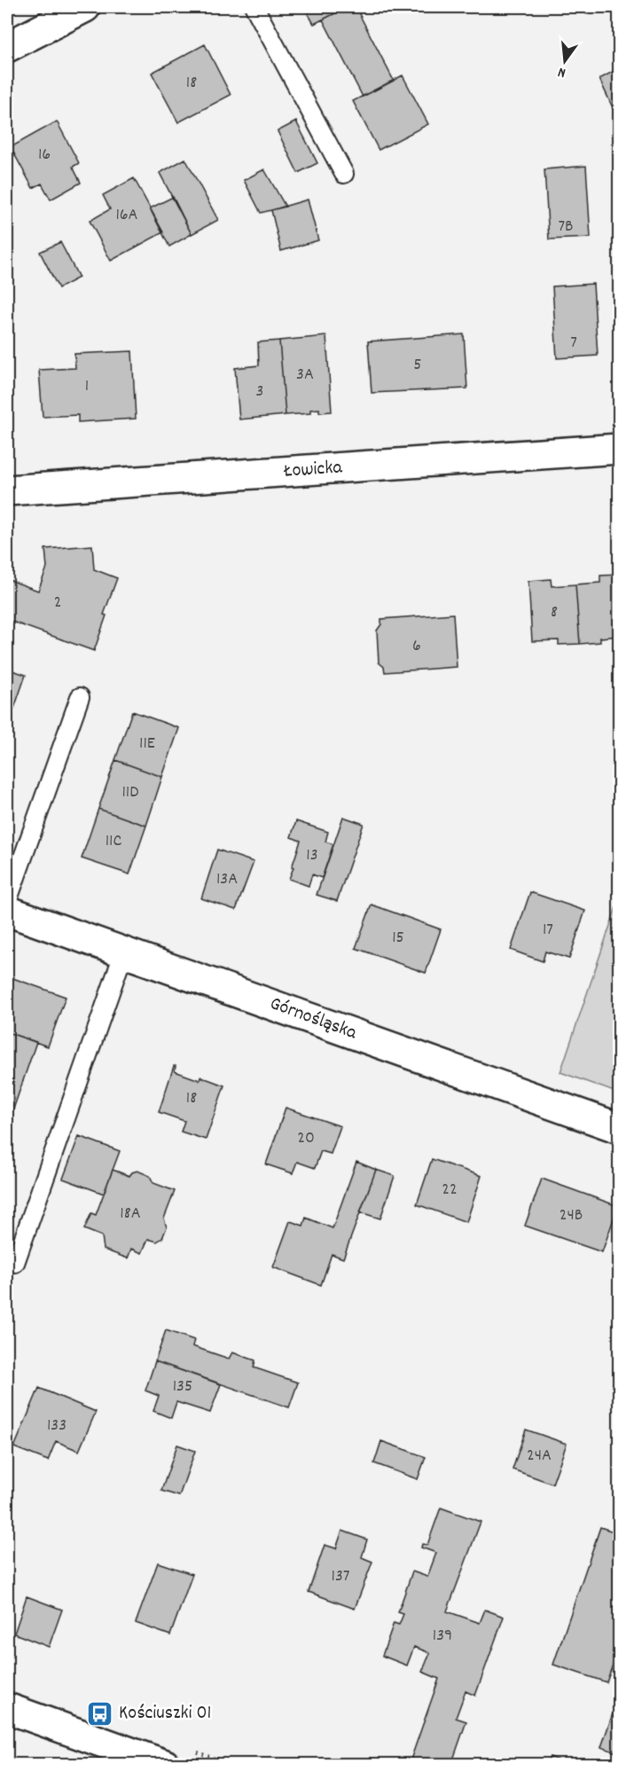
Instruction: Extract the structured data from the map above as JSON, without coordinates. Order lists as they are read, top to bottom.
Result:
{
  "streets": {
    "street": ["Łowicka", "Górnośląska"]
  },
  "places": {
    "bus stop": ["Kościuszki 01"]
  },
  "house_numbers": [
    "18",
    "16",
    "16A",
    "7B",
    "7",
    "5",
    "3A",
    "1",
    "3",
    "2",
    "8",
    "6",
    "11E",
    "11D",
    "11C",
    "13",
    "13A",
    "17",
    "15",
    "18",
    "20",
    "22",
    "18A",
    "24B",
    "135",
    "133",
    "24A",
    "137",
    "139"
  ],
  "north": "bottom"
}
